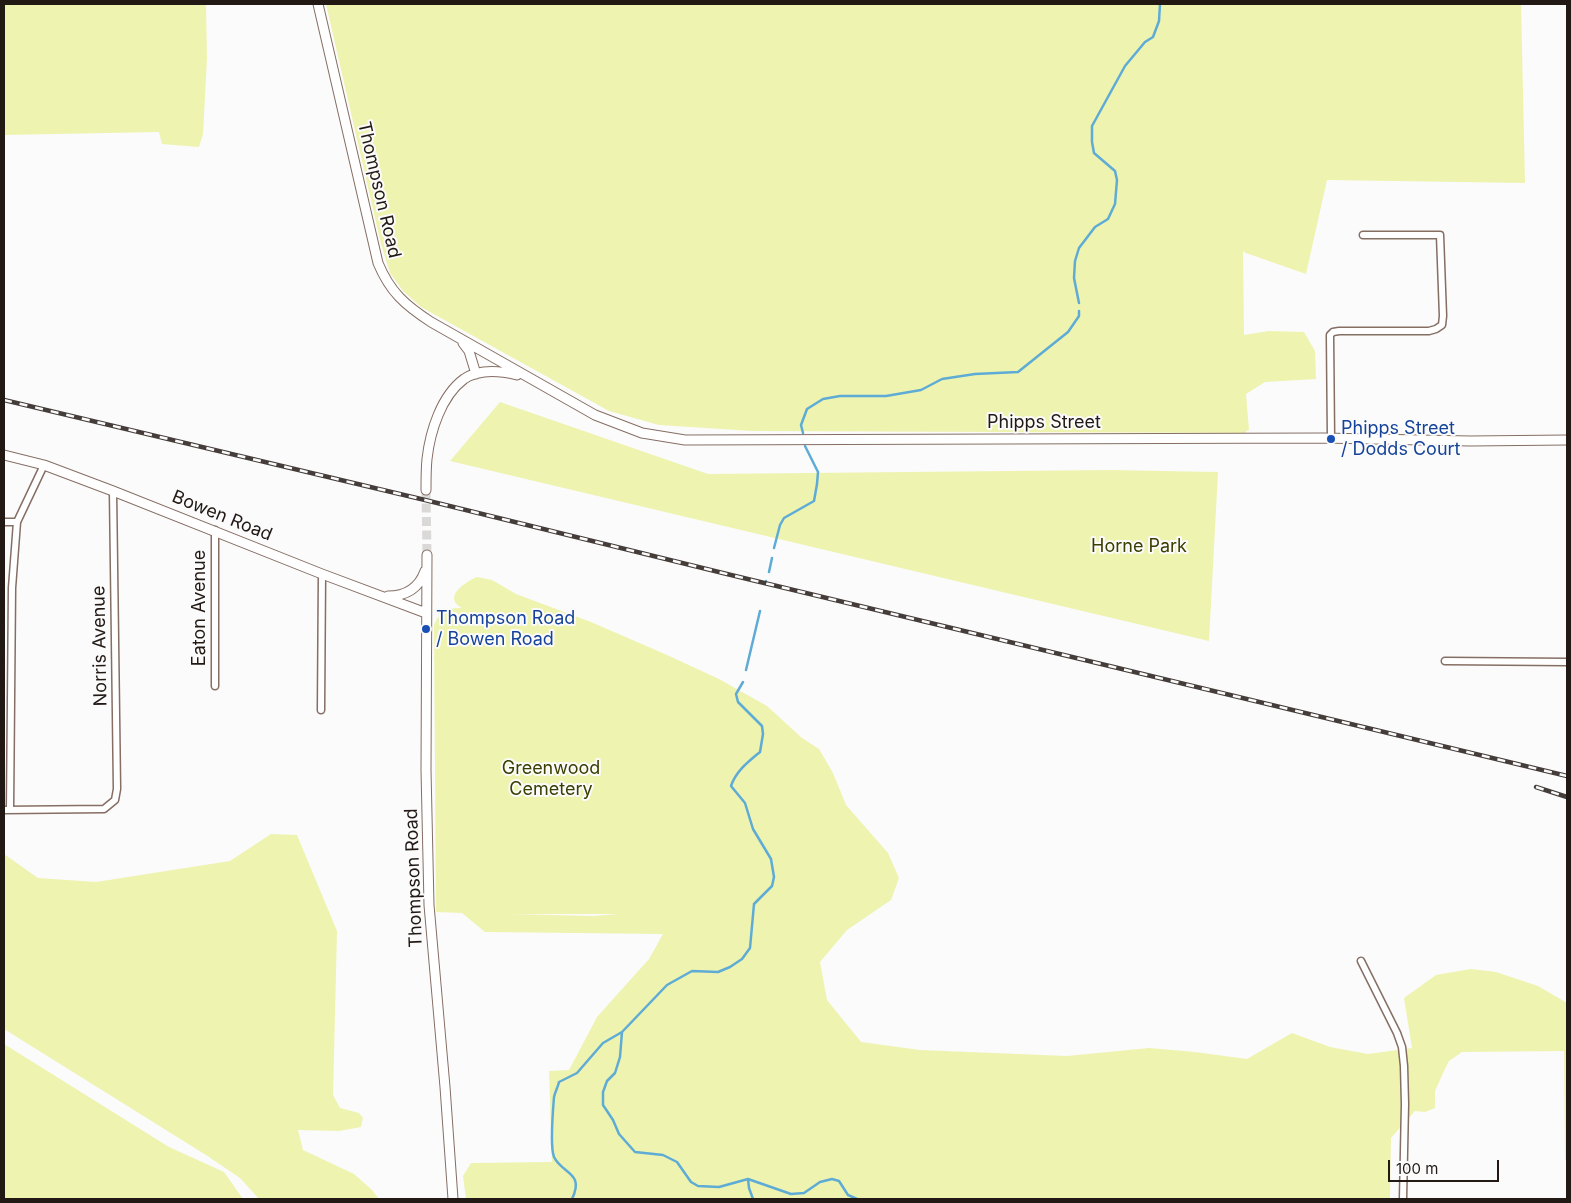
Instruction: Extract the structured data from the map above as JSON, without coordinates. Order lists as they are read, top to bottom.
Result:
{
  "streets": {
    "main road": ["Thompson Road", "Phipps Street", "Bowen Road"],
    "street": ["Eaton Avenue", "Norris Avenue"]
  },
  "crossings": [
    ["Thompson Road", "Bowen Road"],
    ["Bowen Road", "Eaton Avenue"],
    ["Bowen Road", "Norris Avenue"]
  ],
  "parks": ["Horne Park", "Greenwood Cemetery"],
  "places": ["Phipps Street / Dodds Court", "Thompson Road / Bowen Road"],
  "scale_bar": "100 m"
}
